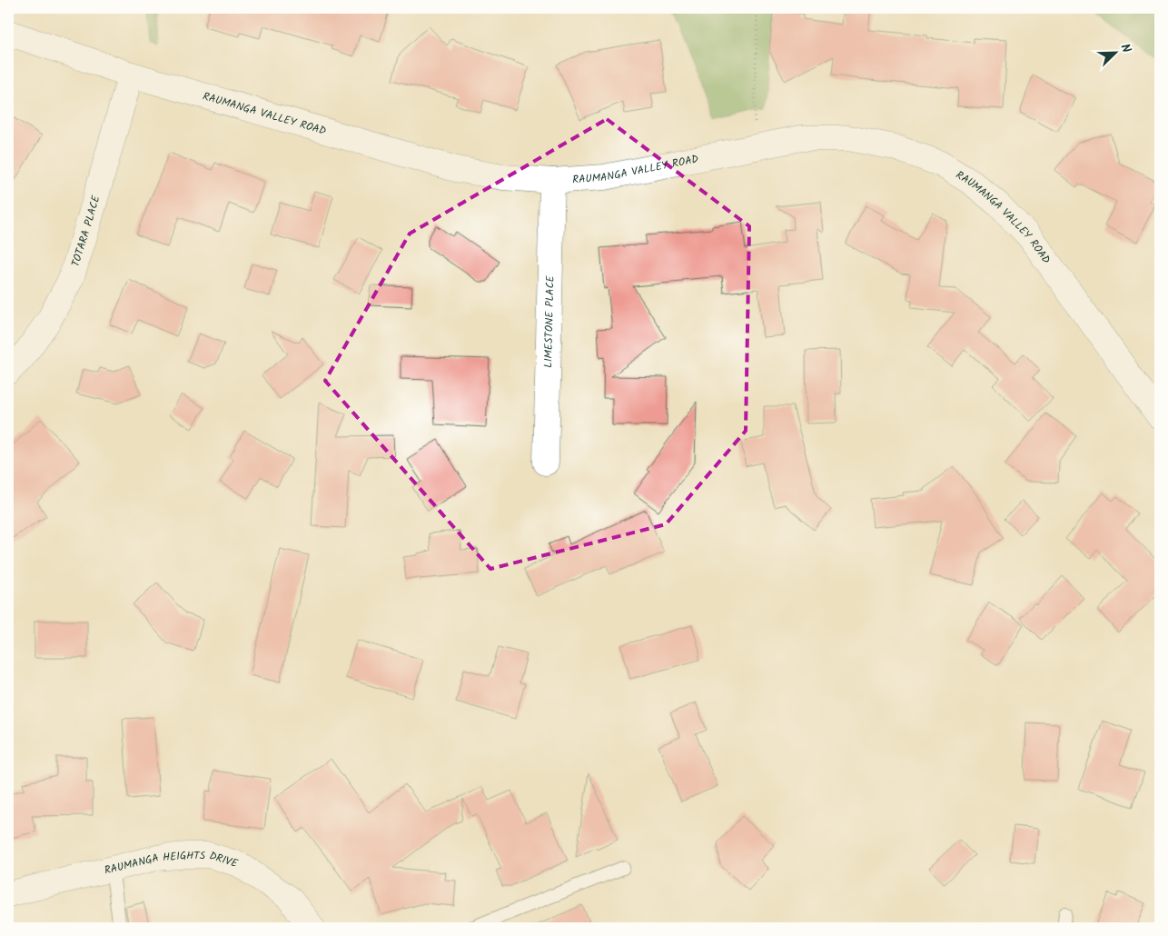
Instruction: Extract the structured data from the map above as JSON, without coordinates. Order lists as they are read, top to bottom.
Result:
{
  "streets": {
    "street": [
      "RAUMANGA VALLEY ROAD",
      "TOTARA PLACE",
      "LIMESTONE PLACE",
      "RAUMANGA HEIGHTS DRIVE"
    ]
  },
  "crossings": [
    ["RAUMANGA VALLEY ROAD", "TOTARA PLACE"],
    ["RAUMANGA VALLEY ROAD", "LIMESTONE PLACE"]
  ],
  "north": "top right"
}
